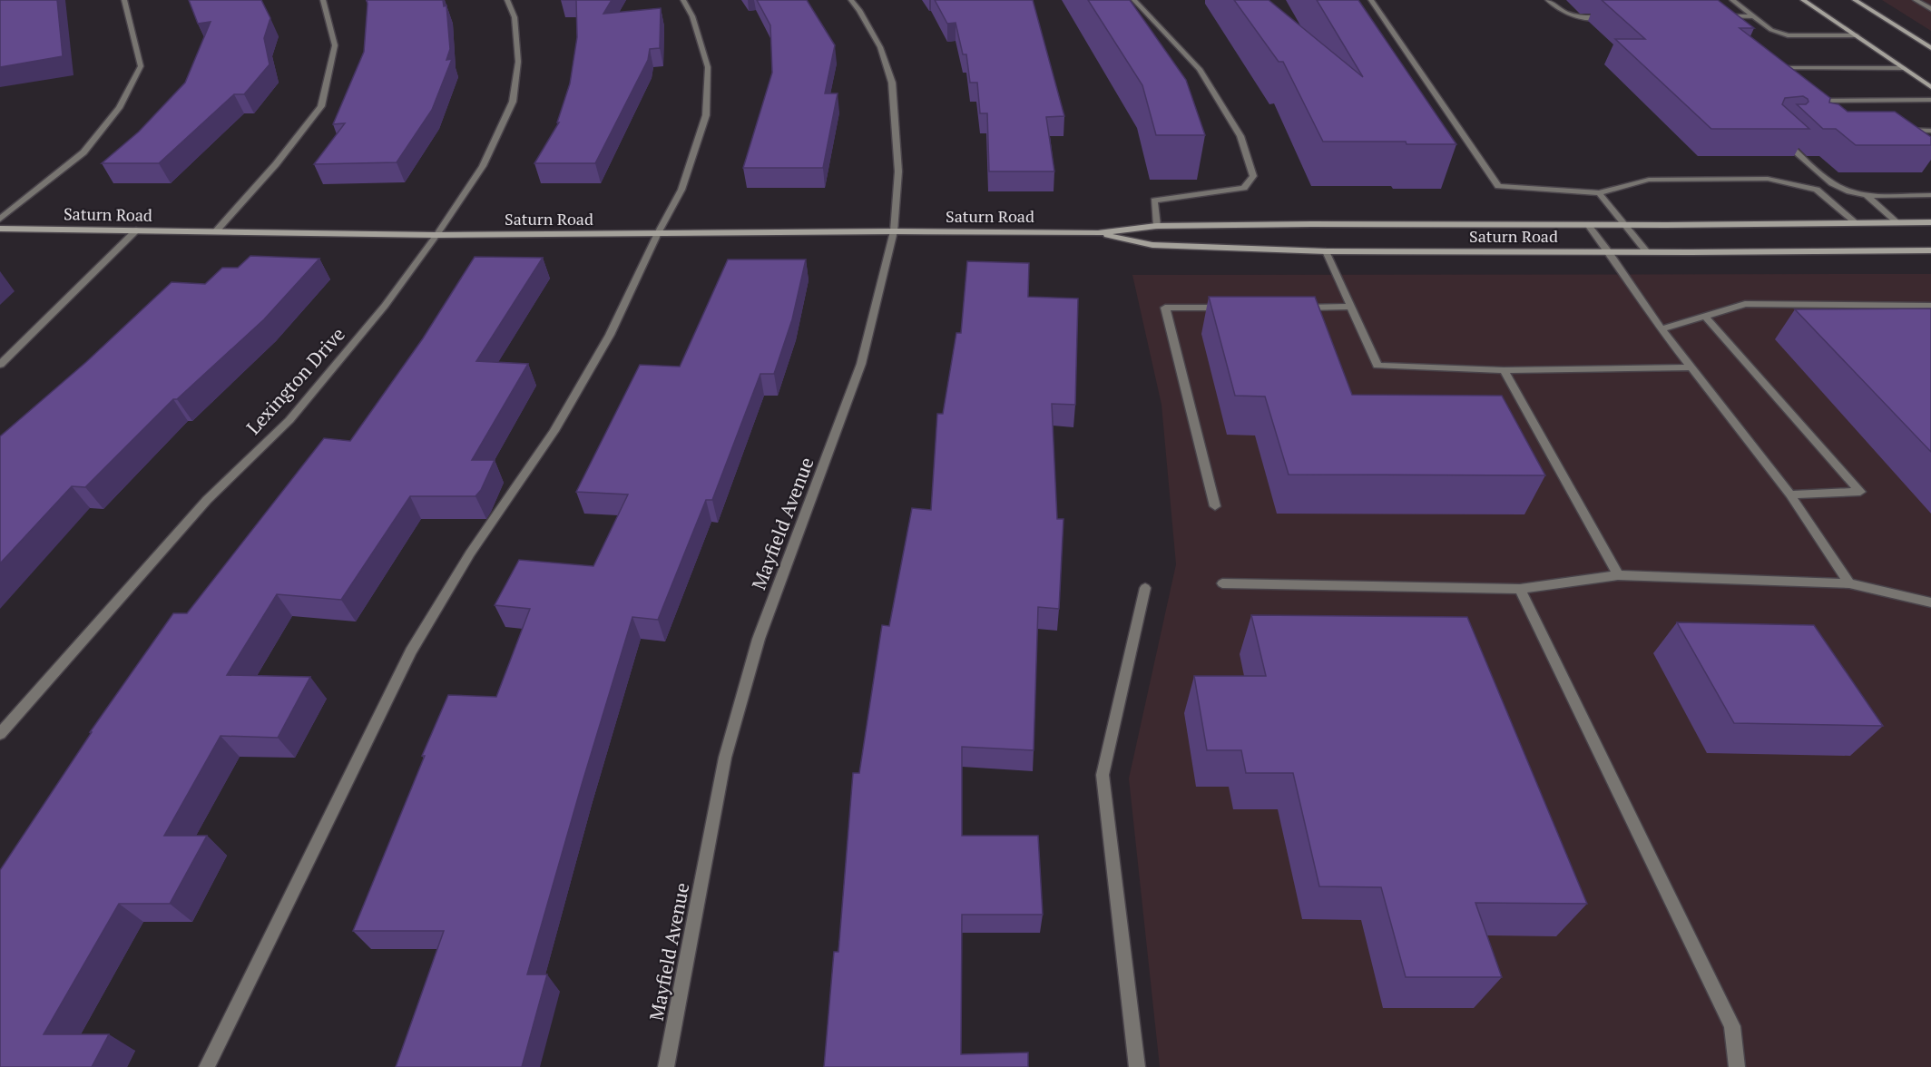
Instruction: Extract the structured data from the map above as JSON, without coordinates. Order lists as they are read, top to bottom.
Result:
{
  "streets": {
    "street": ["Saturn Road", "Lexington Drive", "Mayfield Avenue"]
  },
  "crossings": [
    ["Saturn Road", "Lexington Drive"],
    ["Saturn Road", "Mayfield Avenue"]
  ]
}
